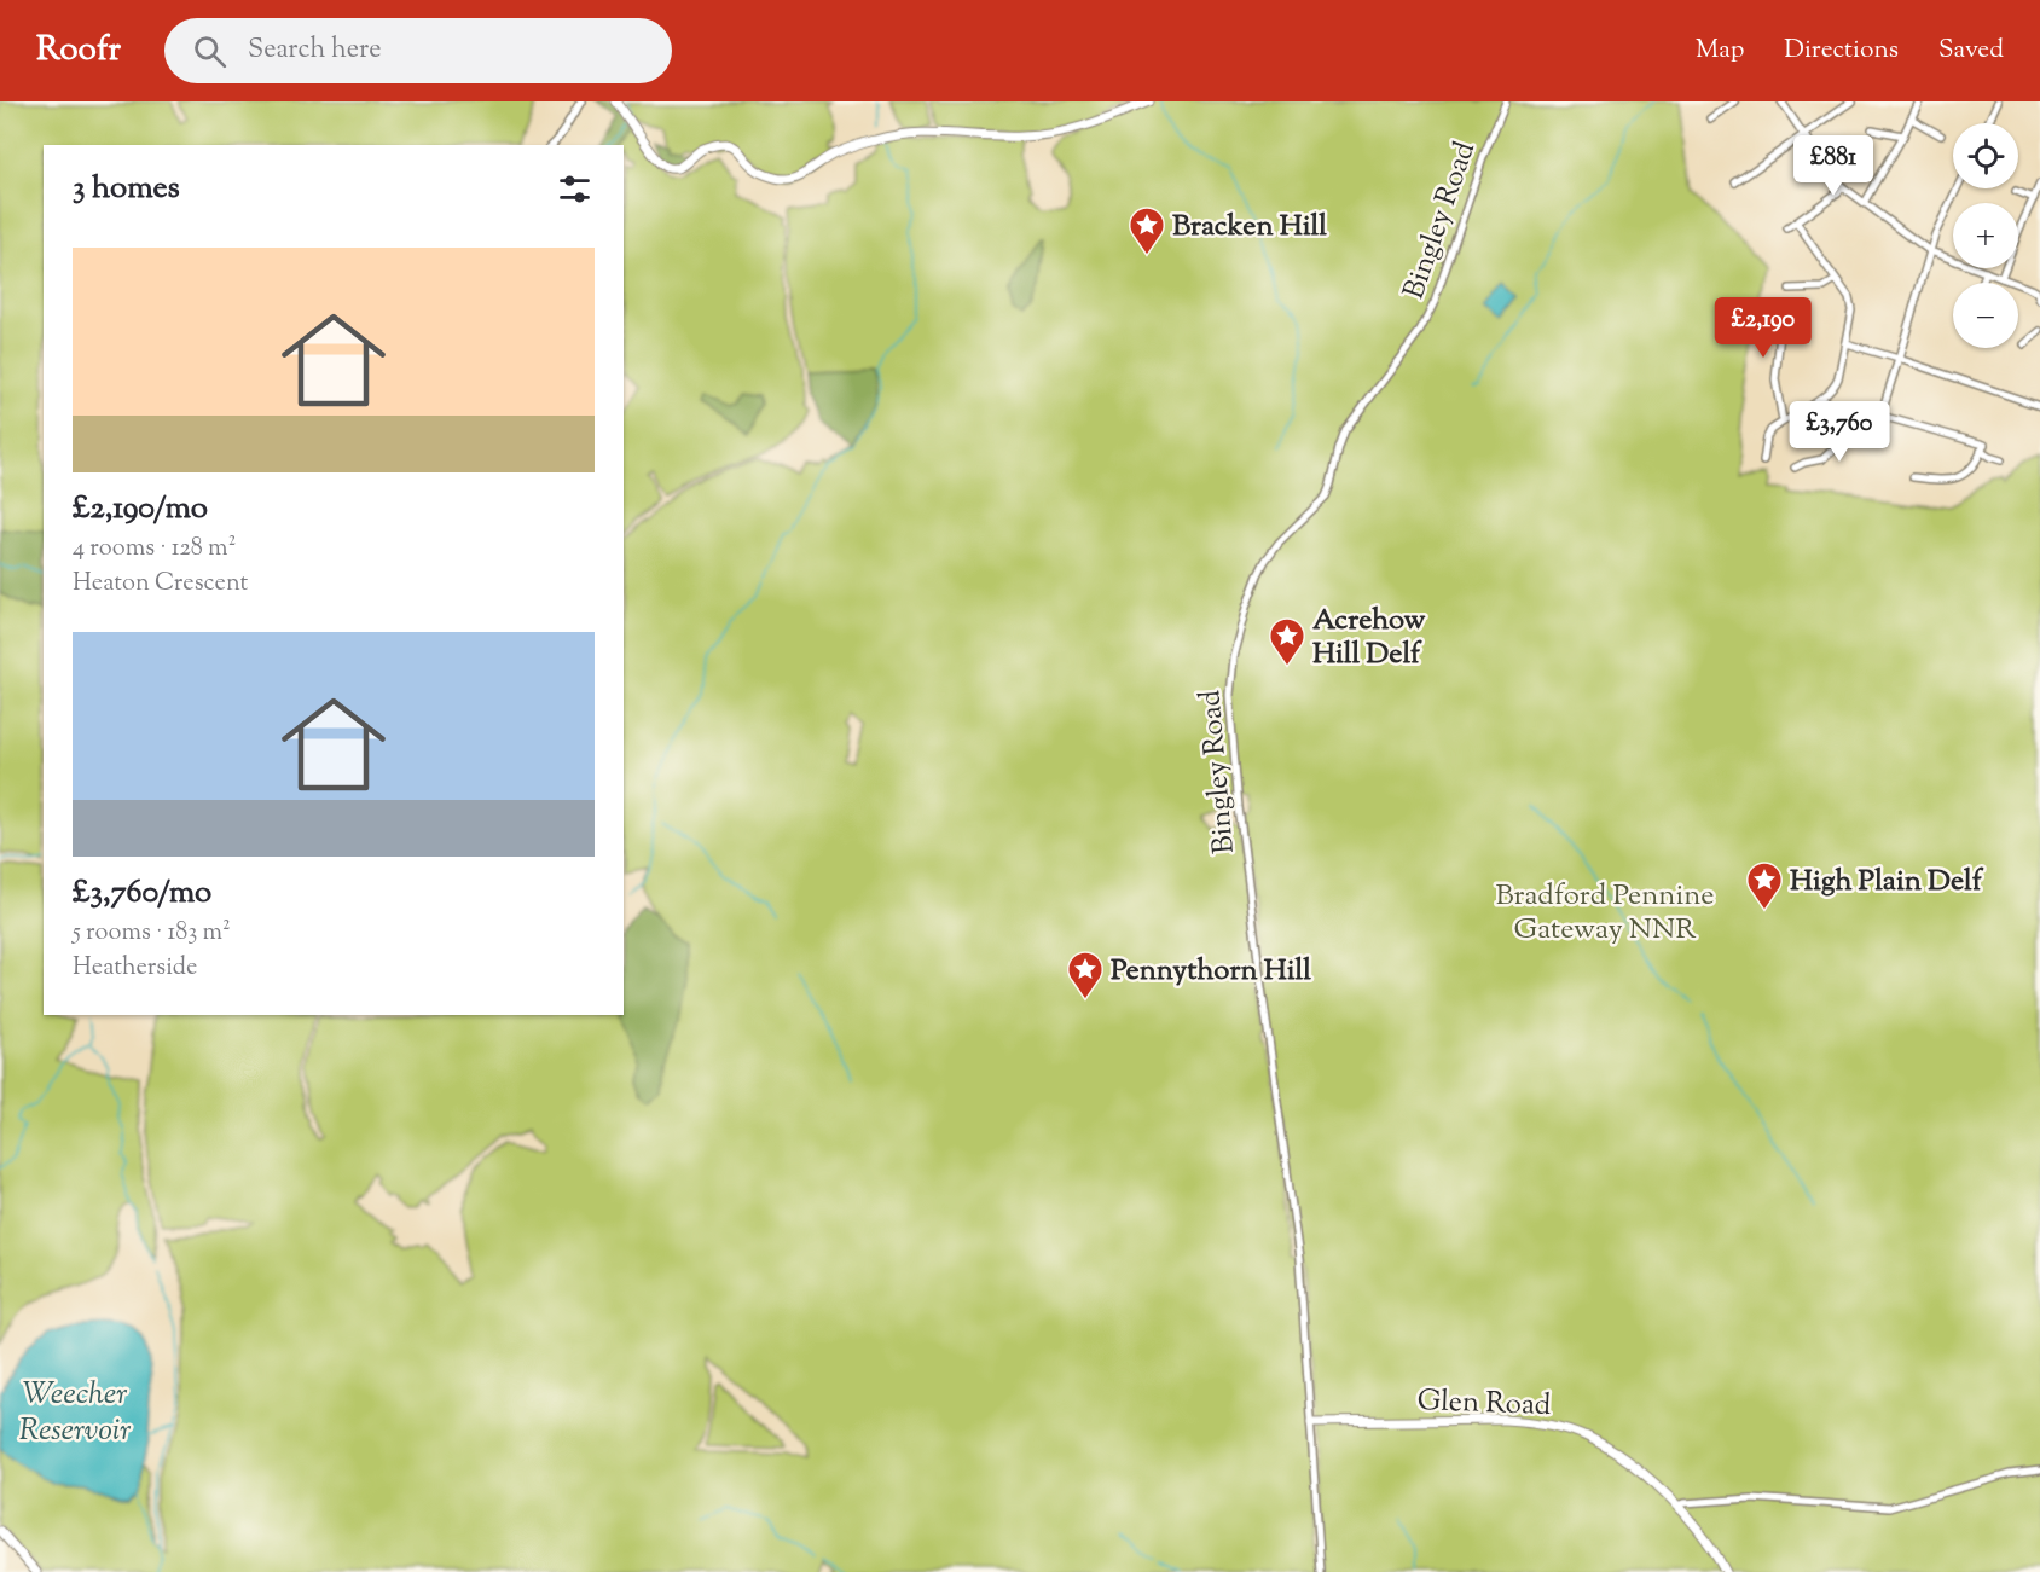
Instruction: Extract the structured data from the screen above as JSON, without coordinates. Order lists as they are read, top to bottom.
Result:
{
  "streets": {
    "street": ["Bingley Road", "Glen Road"]
  },
  "crossings": [
    ["Bingley Road", "Glen Road"]
  ],
  "water": ["Weecher Reservoir"],
  "parks": ["Bradford Pennine Gateway NNR"],
  "places": {
    "place": [
      "Bracken Hill",
      "Acrehow Hill Delf",
      "High Plain Delf",
      "Pennythorn Hill"
    ]
  },
  "page": {
    "header": "Roofr",
    "search": "Search here",
    "nav": ["Map", "Directions", "Saved"],
    "map_buttons": ["+", "−"],
    "price": ["£881", "£2,190", "£3,760"],
    "heading": "3 homes",
    "list": [
      {
        "name": "£2,190/mo",
        "note": "4 rooms · 128 m² · Heaton Crescent"
      },
      {
        "name": "£3,760/mo",
        "note": "5 rooms · 183 m² · Heatherside"
      }
    ]
  }
}
